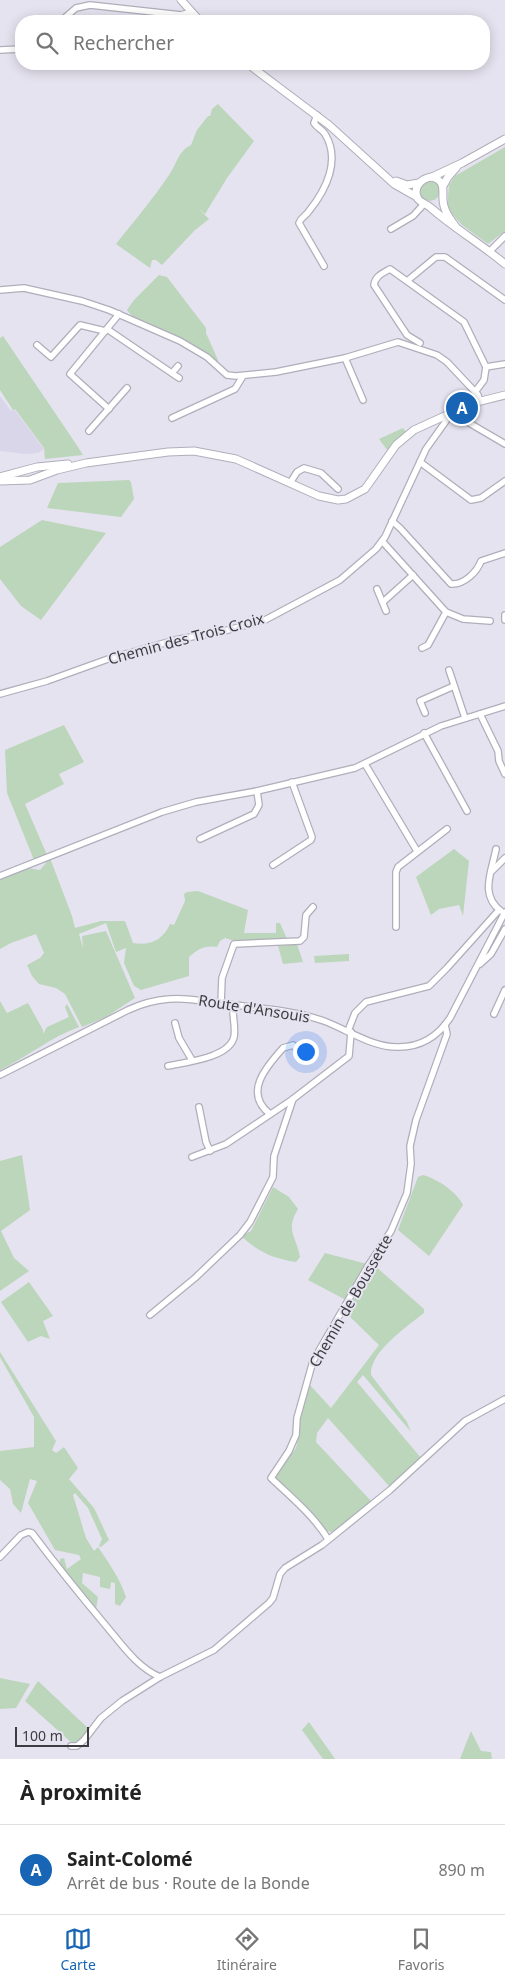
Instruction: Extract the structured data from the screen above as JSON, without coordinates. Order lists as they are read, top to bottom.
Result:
{
  "streets": {
    "street": ["Chemin des Trois Croix", "Route d'Ansouis", "Chemin de Boussette"]
  },
  "crossings": [
    ["Route d'Ansouis", "Chemin de Boussette"]
  ],
  "scale_bar": "100 m",
  "page": {
    "search": "Rechercher",
    "pins": "A",
    "scale": "100 m",
    "heading": "À proximité",
    "list": [
      {
        "mark": "A",
        "name": "Saint-Colomé",
        "note": "Arrêt de bus · Route de la Bonde",
        "value": "890 m"
      }
    ],
    "nav": ["Carte", "Itinéraire", "Favoris"]
  }
}
